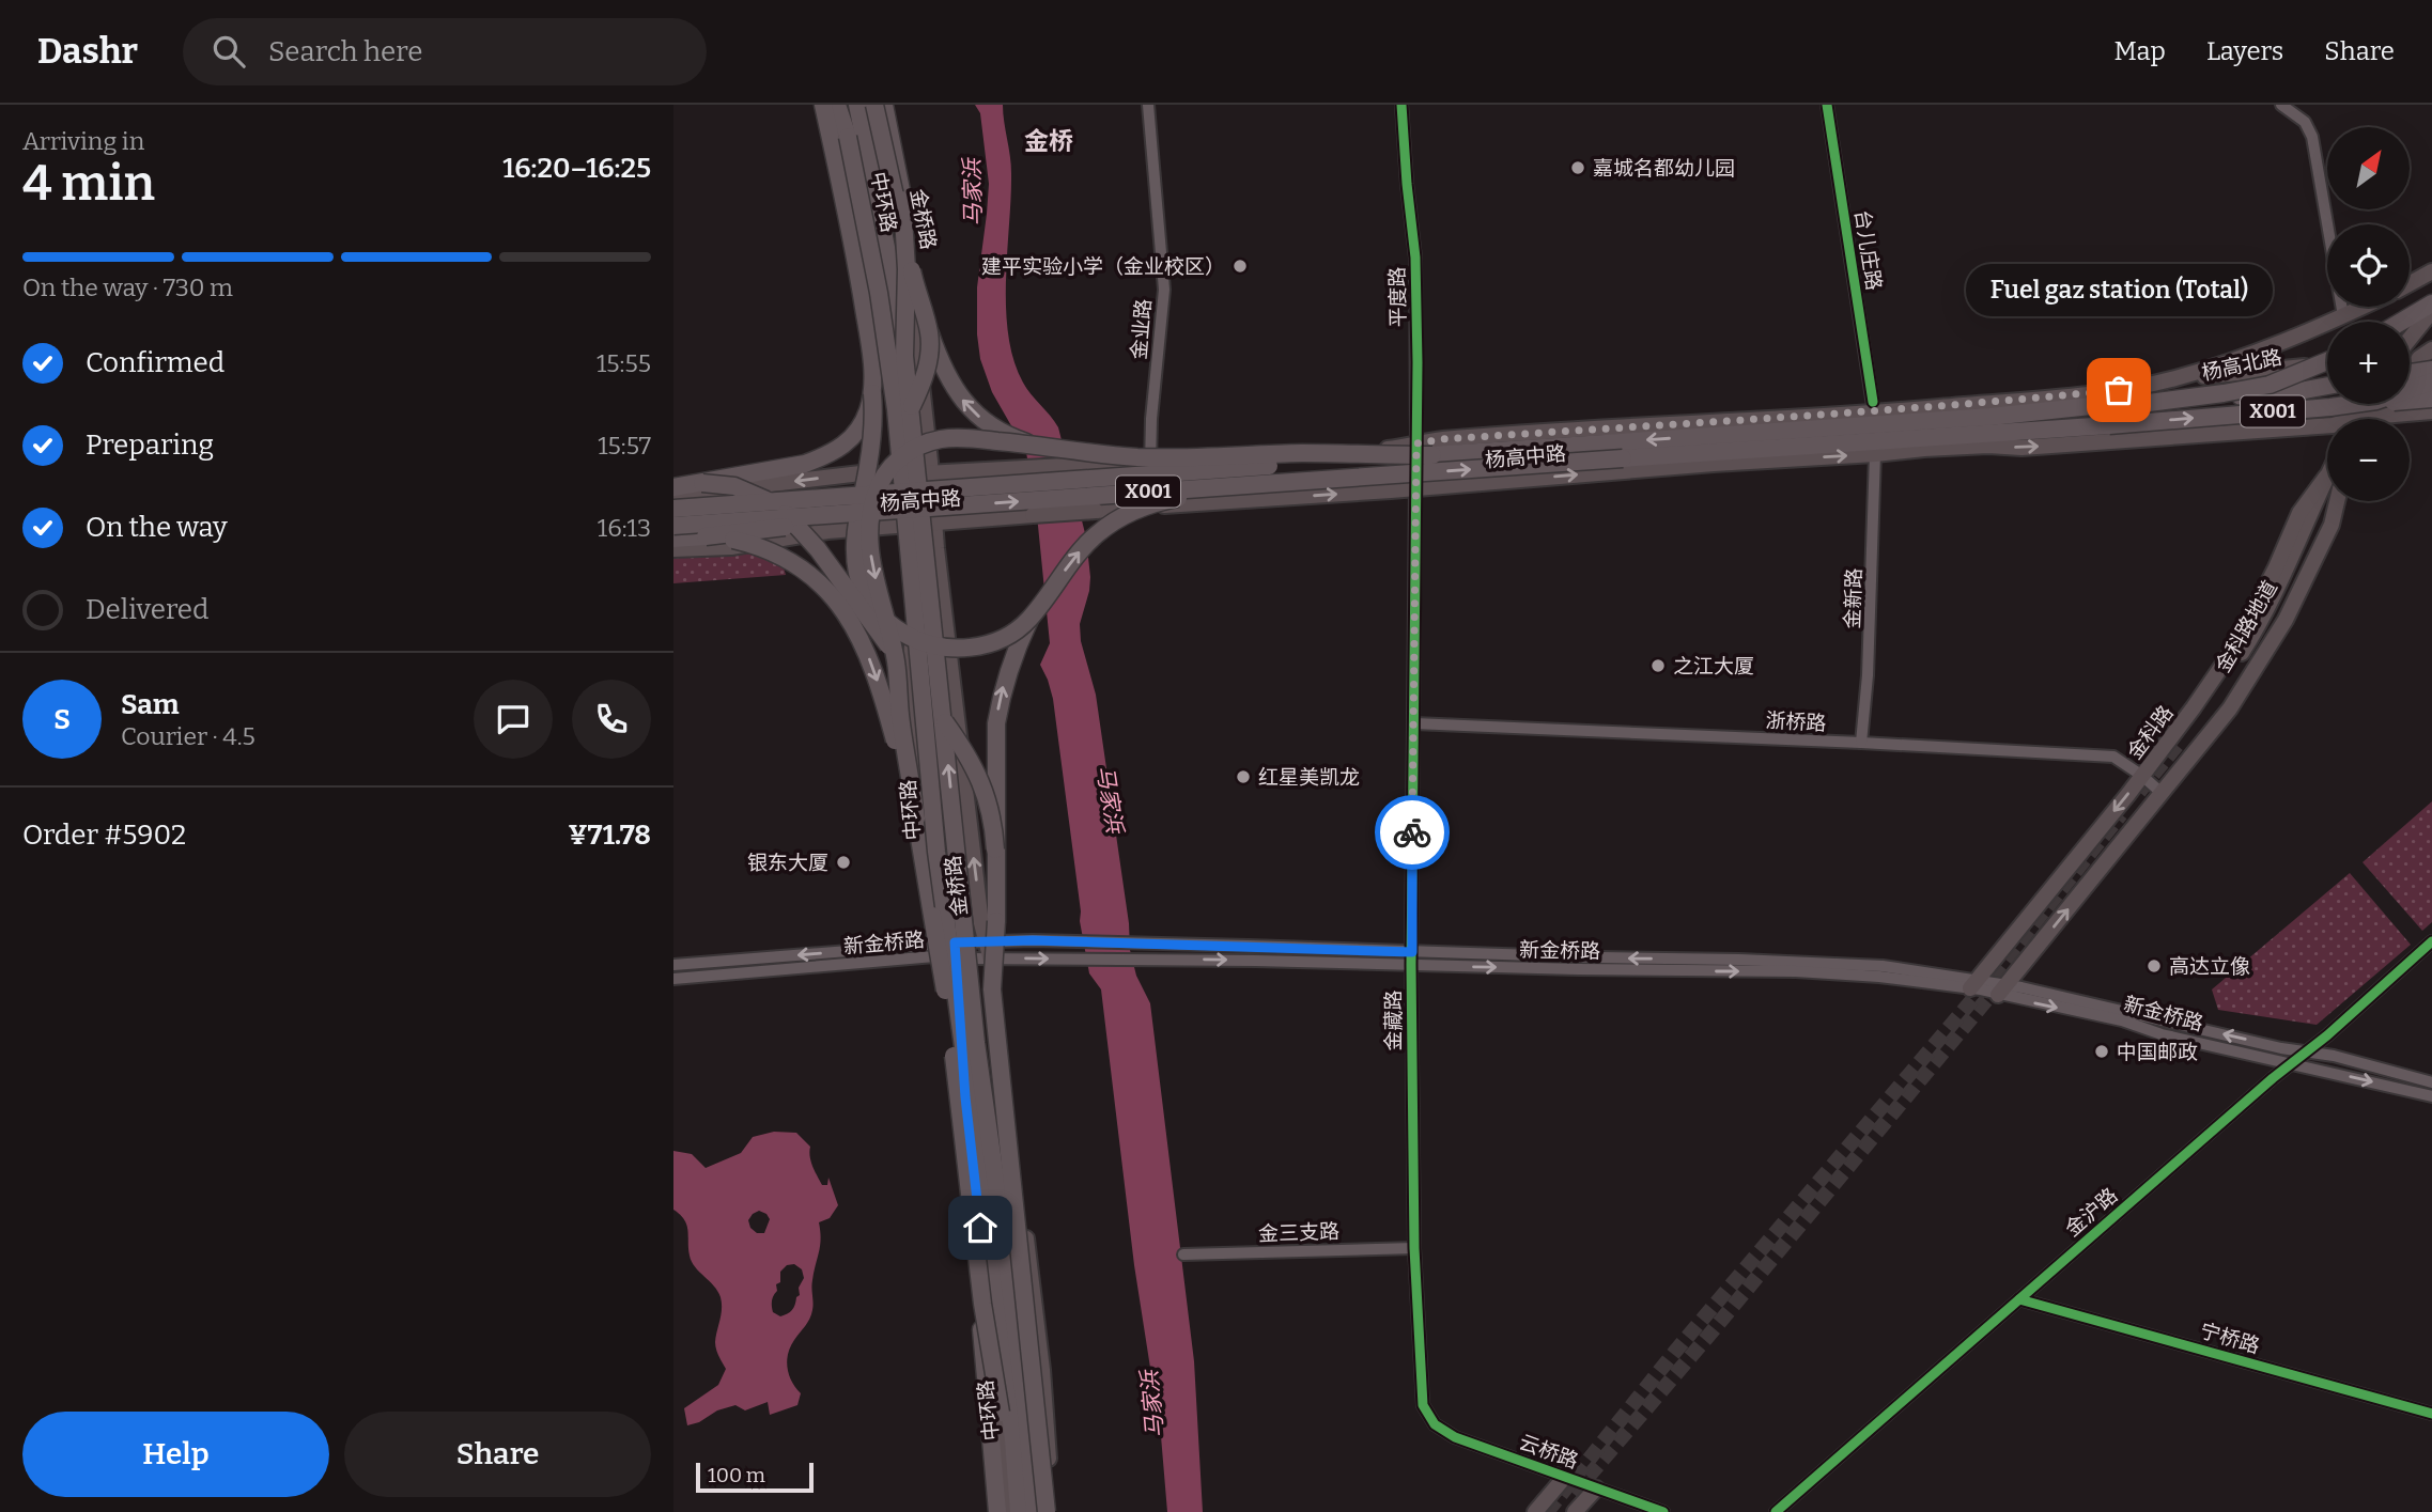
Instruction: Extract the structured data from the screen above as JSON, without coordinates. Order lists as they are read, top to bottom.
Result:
{
  "streets": {
    "highway": [
      "中环路",
      "杨高北路",
      "X001",
      "杨高中路"
    ],
    "main road": ["金桥路", "金科路地道", "金科路"],
    "street": [
      "台儿庄路",
      "平度路",
      "金业路",
      "金新路",
      "浙桥路",
      "新金桥路",
      "金藏路",
      "金沪路",
      "金三支路",
      "宁桥路",
      "云桥路"
    ]
  },
  "crossings": [
    ["中环路", "金桥路"],
    ["金桥路", "杨高中路"],
    ["金桥路", "新金桥路"],
    ["台儿庄路", "杨高中路"],
    ["平度路", "杨高中路"],
    ["平度路", "金藏路"],
    ["金业路", "杨高中路"],
    ["杨高北路", "杨高中路"],
    ["X001", "杨高中路"],
    ["杨高中路", "金新路"],
    ["杨高中路", "金藏路"],
    ["金新路", "浙桥路"],
    ["金科路地道", "金科路"],
    ["浙桥路", "金科路"],
    ["浙桥路", "金藏路"],
    ["金科路", "新金桥路"],
    ["新金桥路", "金藏路"],
    ["新金桥路", "金沪路"],
    ["金藏路", "金三支路"],
    ["金藏路", "云桥路"],
    ["金沪路", "宁桥路"]
  ],
  "districts": ["金桥"],
  "water": ["马家浜"],
  "places": [
    "嘉城名都幼儿园",
    "建平实验小学（金业校区）",
    "Fuel gaz station (Total)",
    "之江大厦",
    "红星美凯龙",
    "银东大厦",
    "高达立像",
    "中国邮政"
  ],
  "scale_bar": "100 m",
  "north": "top right",
  "page": {
    "header": "Dashr",
    "search": "Search here",
    "nav": ["Map", "Layers", "Share"],
    "heading": ["4 min", "Arriving in", "16:20–16:25"],
    "panel": [
      "Sam",
      "Courier · 4.5",
      "Order #5902",
      "¥71.78"
    ],
    "map_buttons": ["+", "−"],
    "bar": "On the way · 730 m",
    "bubble": "Fuel gaz station (Total)",
    "list": [
      ["Confirmed", "15:55"],
      ["Preparing", "15:57"],
      ["On the way", "16:13"],
      "Delivered"
    ],
    "round": "S",
    "buttons": ["Help", "Share"],
    "scale": "100 m"
  }
}
